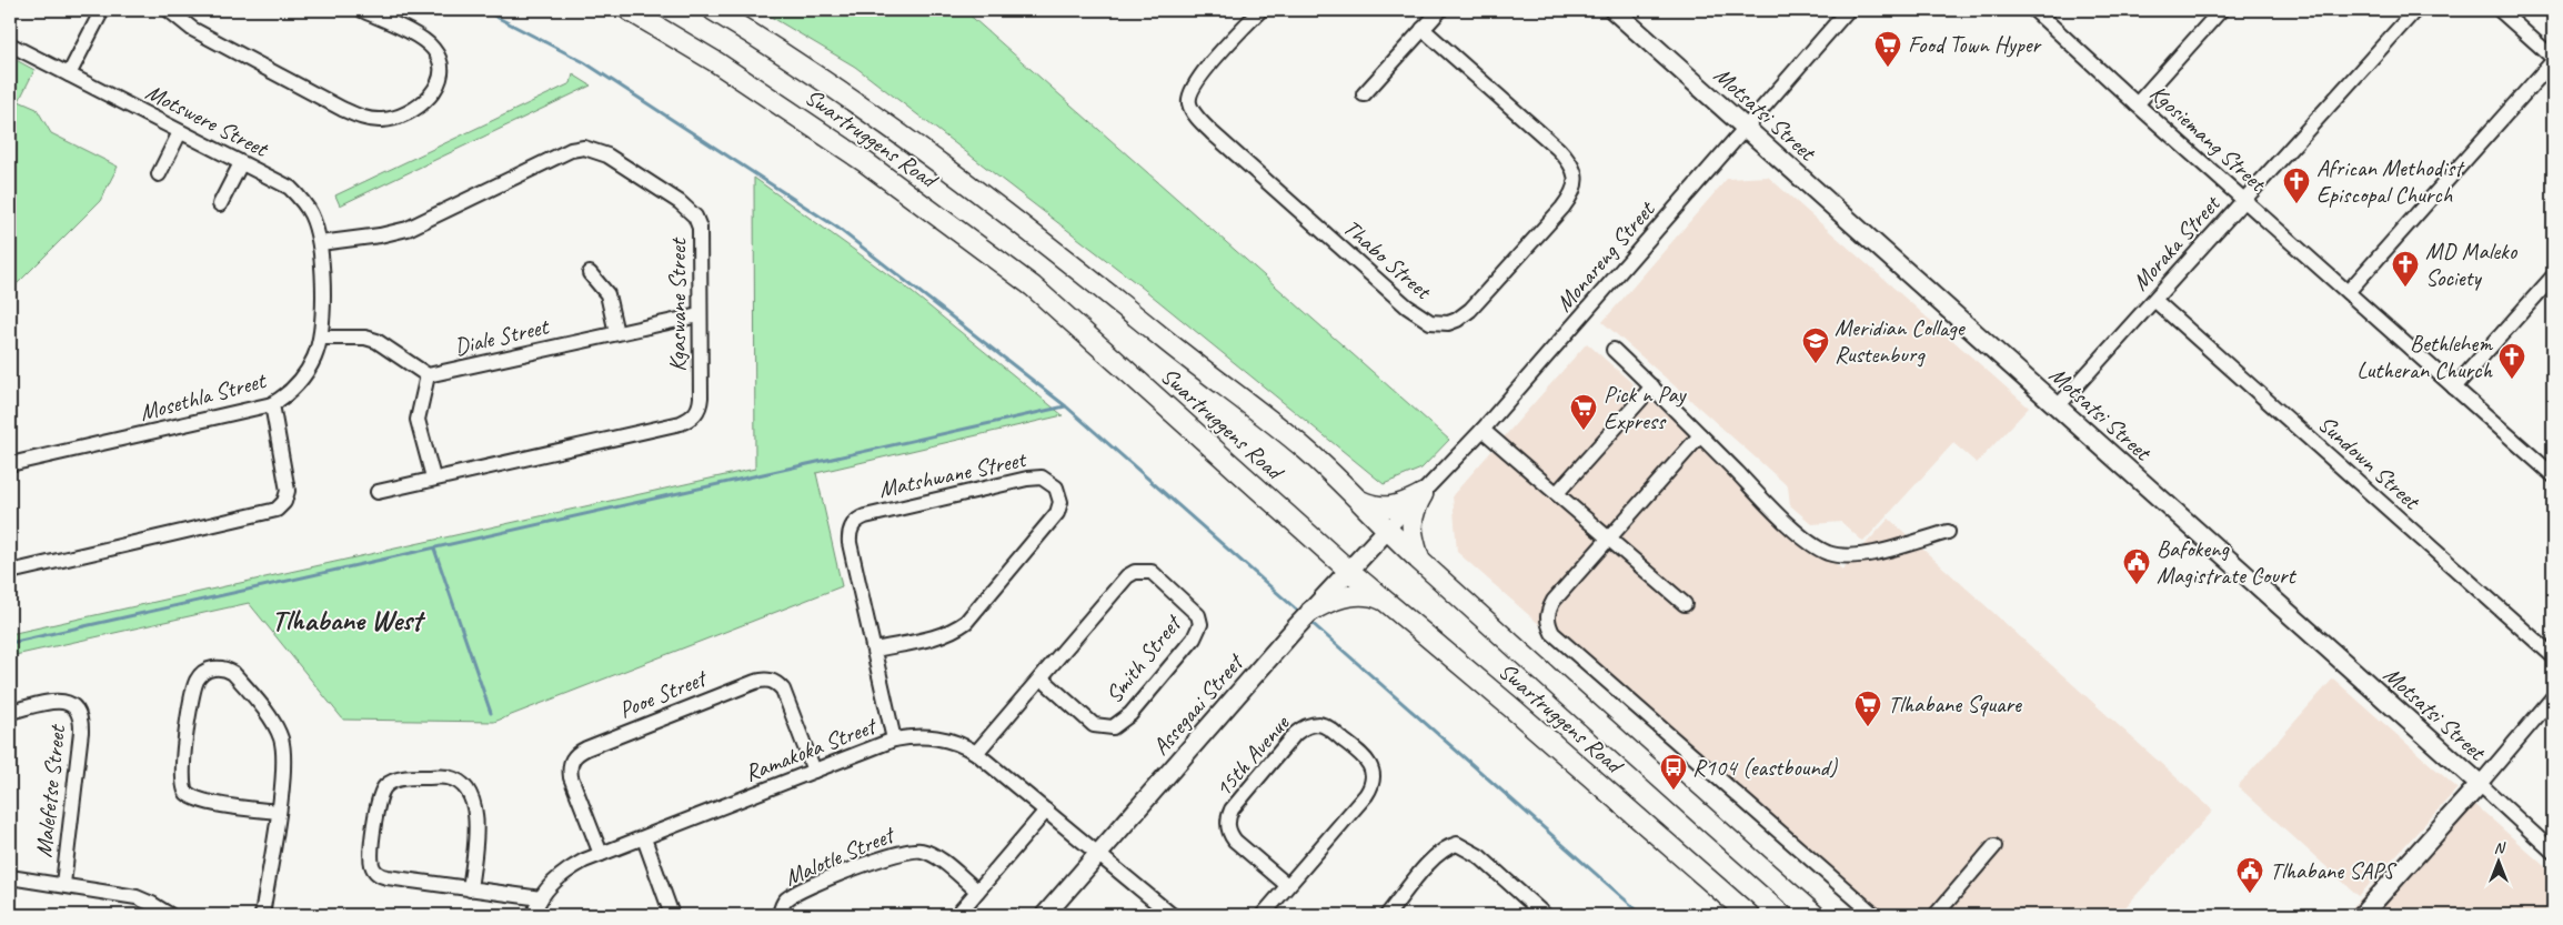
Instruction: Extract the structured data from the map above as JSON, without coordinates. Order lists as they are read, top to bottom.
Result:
{
  "streets": {
    "main road": ["Swartruggens Road"],
    "street": [
      "Motsatsi Street",
      "Motswere Street",
      "Kgosiemang Street",
      "Moraka Street",
      "Monareng Street",
      "Thabo Street",
      "Kgaswane Street",
      "Diale Street",
      "Mosethla Street",
      "Sundown Street",
      "Matshwane Street",
      "Smith Street",
      "Pooe Street",
      "Assegaai Street",
      "Ramakoka Street",
      "15th Avenue",
      "Malefetse Street",
      "Malotle Street"
    ]
  },
  "crossings": [
    ["Motsatsi Street", "Moraka Street"],
    ["Motsatsi Street", "Monareng Street"],
    ["Motswere Street", "Kgaswane Street"],
    ["Motswere Street", "Mosethla Street"],
    ["Swartruggens Road", "Monareng Street"],
    ["Swartruggens Road", "Assegaai Street"],
    ["Kgosiemang Street", "Moraka Street"],
    ["Moraka Street", "Sundown Street"],
    ["Monareng Street", "Assegaai Street"],
    ["Kgaswane Street", "Diale Street"],
    ["Diale Street", "Mosethla Street"],
    ["Matshwane Street", "Ramakoka Street"],
    ["Smith Street", "Ramakoka Street"],
    ["Pooe Street", "Ramakoka Street"],
    ["Assegaai Street", "Ramakoka Street"]
  ],
  "districts": ["Tlhabane West"],
  "places": {
    "supermarket": ["Food Town Hyper", "Pick n Pay Express", "Tlhabane Square"],
    "church": ["African Methodist Episcopal Church", "MD Maleko Society", "Bethlehem Lutheran Church"],
    "school or university": ["Meridian Collage Rustenburg"],
    "public building": ["Bafokeng Magistrate Court", "Tlhabane SAPS"],
    "bus stop": ["R104 (eastbound)"]
  },
  "north": "top"
}
